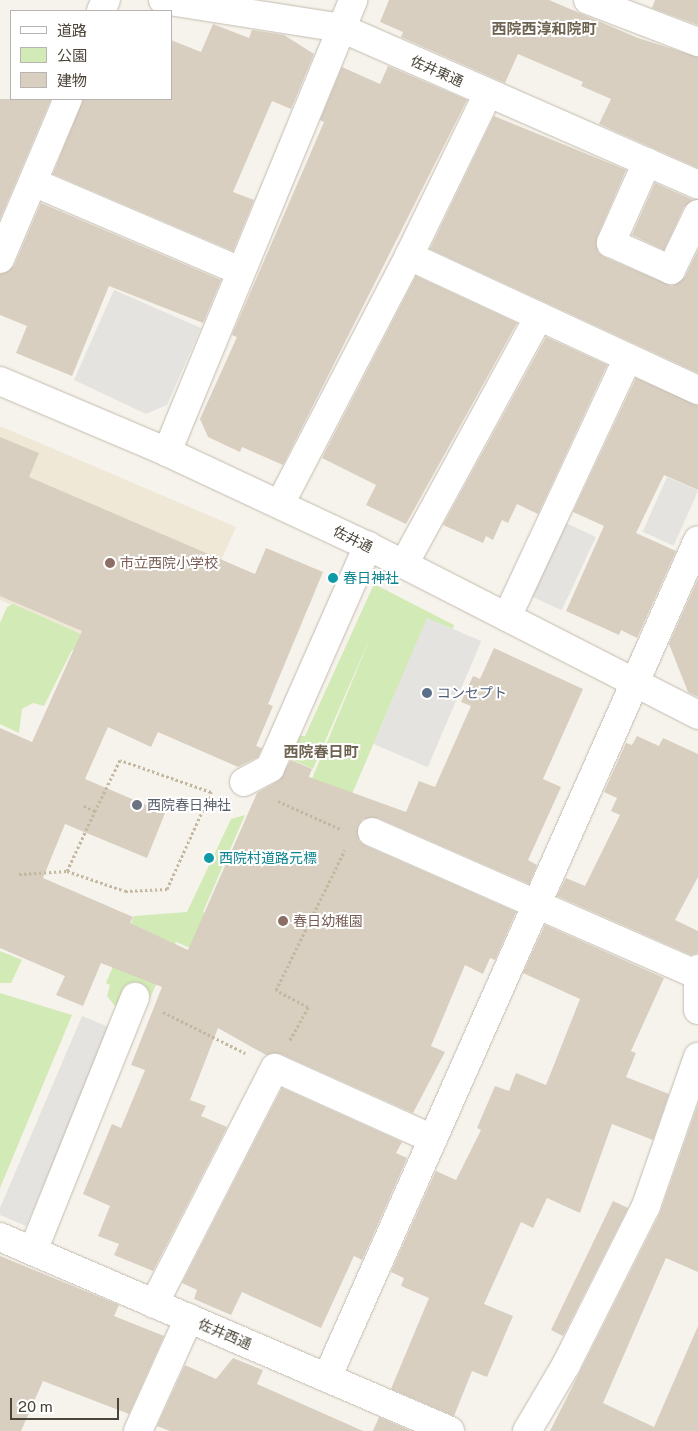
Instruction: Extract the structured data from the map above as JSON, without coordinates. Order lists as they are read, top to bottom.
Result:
{
  "streets": {
    "street": ["佐井東通", "佐井通", "佐井西通"]
  },
  "districts": ["西院西淳和院町", "西院春日町"],
  "places": [
    "市立西院小学校",
    "春日神社",
    "コンセプト",
    "西院春日神社",
    "西院村道路元標",
    "春日幼稚園"
  ],
  "legend": ["道路", "公園", "建物"],
  "scale_bar": "20 m"
}
